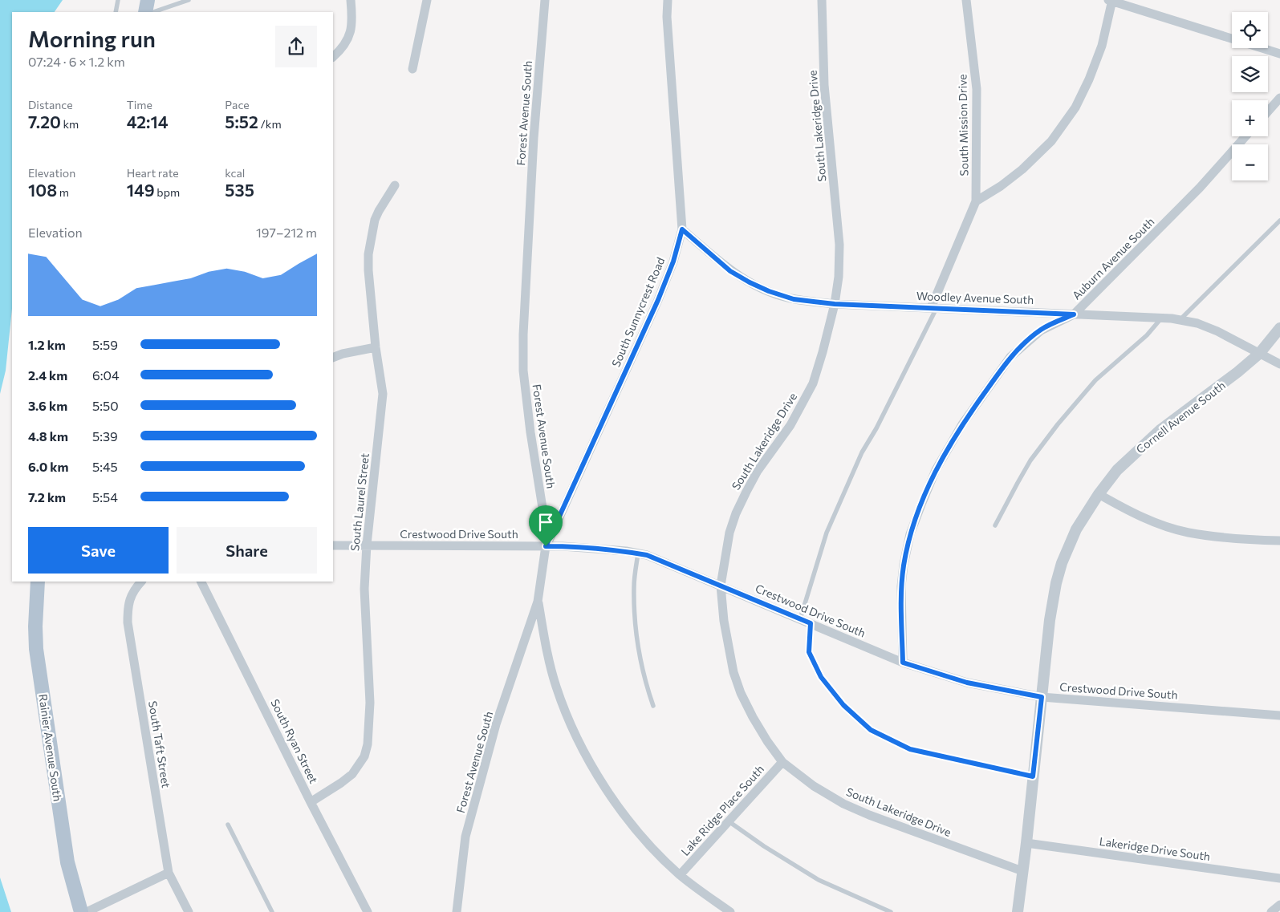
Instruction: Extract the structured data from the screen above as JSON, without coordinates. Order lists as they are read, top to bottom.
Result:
{
  "streets": {
    "main road": ["Rainier Avenue South"],
    "street": [
      "Forest Avenue South",
      "South Mission Drive",
      "South Lakeridge Drive",
      "Auburn Avenue South",
      "Woodley Avenue South",
      "South Sunnycrest Road",
      "Cornell Avenue South",
      "South Laurel Street",
      "Crestwood Drive South",
      "South Ryan Street",
      "South Taft Street",
      "Lake Ridge Place South",
      "Lakeridge Drive South"
    ]
  },
  "crossings": [
    ["Forest Avenue South", "South Sunnycrest Road"],
    ["Forest Avenue South", "Crestwood Drive South"],
    ["South Lakeridge Drive", "Woodley Avenue South"],
    ["South Lakeridge Drive", "Cornell Avenue South"],
    ["South Lakeridge Drive", "Crestwood Drive South"],
    ["South Lakeridge Drive", "Lake Ridge Place South"],
    ["Auburn Avenue South", "Woodley Avenue South"],
    ["Auburn Avenue South", "Crestwood Drive South"],
    ["Woodley Avenue South", "South Sunnycrest Road"],
    ["Woodley Avenue South", "Cornell Avenue South"],
    ["South Sunnycrest Road", "Crestwood Drive South"],
    ["Cornell Avenue South", "Crestwood Drive South"],
    ["Cornell Avenue South", "Lakeridge Drive South"],
    ["South Laurel Street", "Crestwood Drive South"],
    ["South Laurel Street", "South Ryan Street"]
  ],
  "page": {
    "map_buttons": ["+", "−"],
    "heading": ["Morning run", "07:24 · 6 × 1.2 km"],
    "stats": [
      ["Distance", "7.20 km"],
      ["Time", "42:14"],
      ["Pace", "5:52 /km"],
      ["Elevation", "108 m"],
      ["Heart rate", "149 bpm"],
      ["kcal", "535"]
    ],
    "chart": ["Elevation", "197–212 m"],
    "list": [
      {
        "name": "1.2 km",
        "note": "5:59"
      },
      {
        "name": "2.4 km",
        "note": "6:04"
      },
      {
        "name": "3.6 km",
        "note": "5:50"
      },
      {
        "name": "4.8 km",
        "note": "5:39"
      },
      {
        "name": "6.0 km",
        "note": "5:45"
      },
      {
        "name": "7.2 km",
        "note": "5:54"
      }
    ],
    "buttons": ["Save", "Share"]
  }
}
